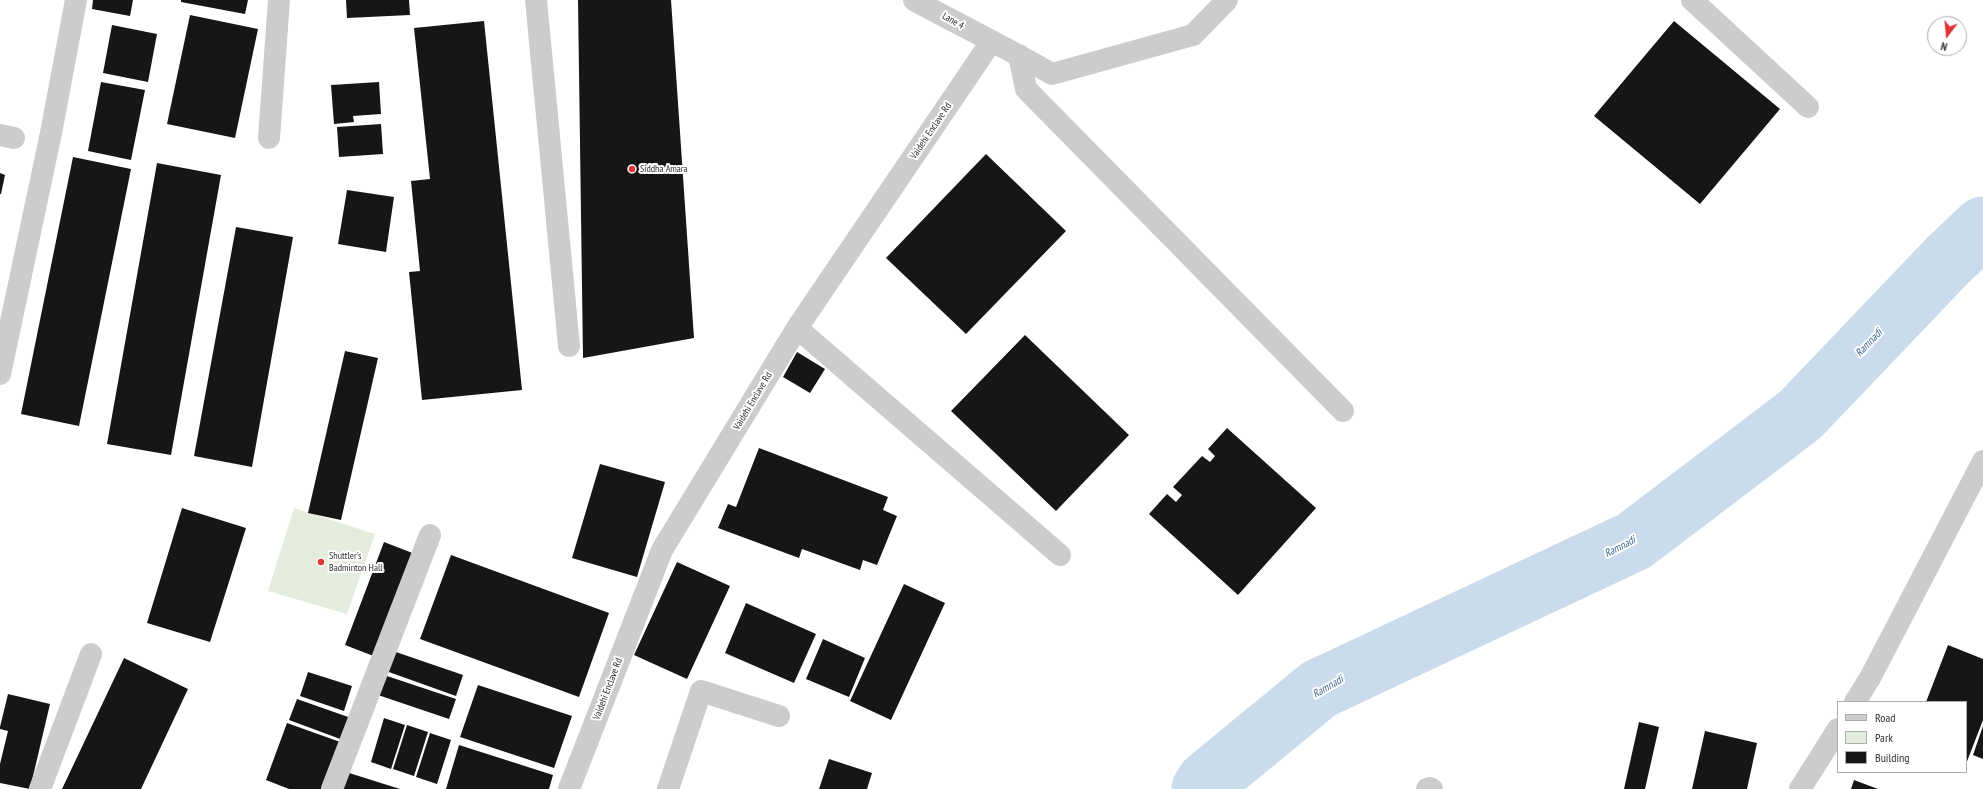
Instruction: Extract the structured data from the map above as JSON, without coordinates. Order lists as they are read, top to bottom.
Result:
{
  "streets": {
    "street": ["Lane 4", "Vaidehi Enclave Rd"]
  },
  "crossings": [
    ["Lane 4", "Vaidehi Enclave Rd"]
  ],
  "water": ["Ramnadi"],
  "places": ["Siddha Amara", "Shuttler's Badminton Hall"],
  "legend": ["Road", "Park", "Building"],
  "north": "bottom"
}
